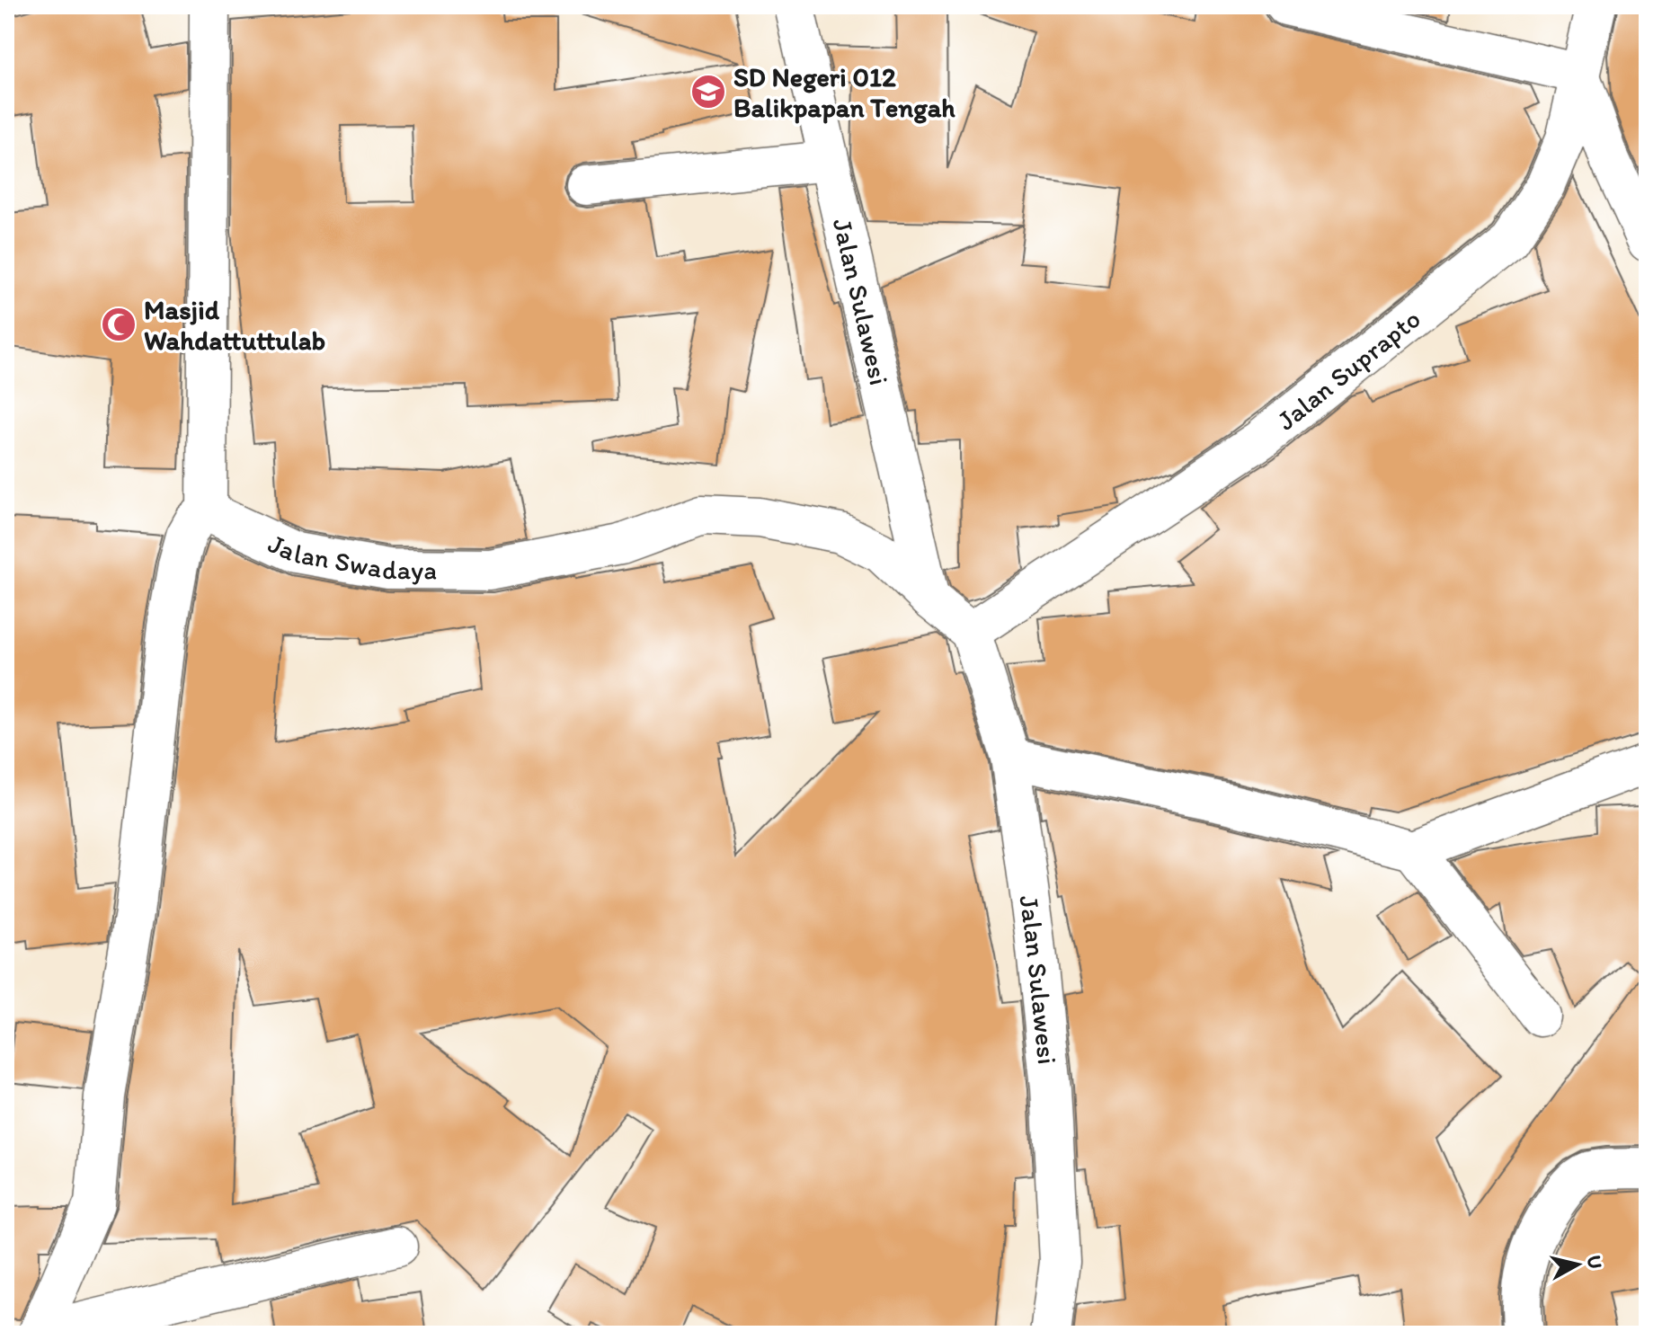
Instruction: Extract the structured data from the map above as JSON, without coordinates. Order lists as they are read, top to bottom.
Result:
{
  "streets": {
    "street": ["Jalan Sulawesi", "Jalan Suprapto", "Jalan Swadaya"]
  },
  "crossings": [
    ["Jalan Sulawesi", "Jalan Suprapto"],
    ["Jalan Sulawesi", "Jalan Swadaya"],
    ["Jalan Suprapto", "Jalan Swadaya"]
  ],
  "places": {
    "school or university": ["SD Negeri 012 Balikpapan Tengah"],
    "mosque": ["Masjid Wahdattuttulab"]
  },
  "north": "right"
}
